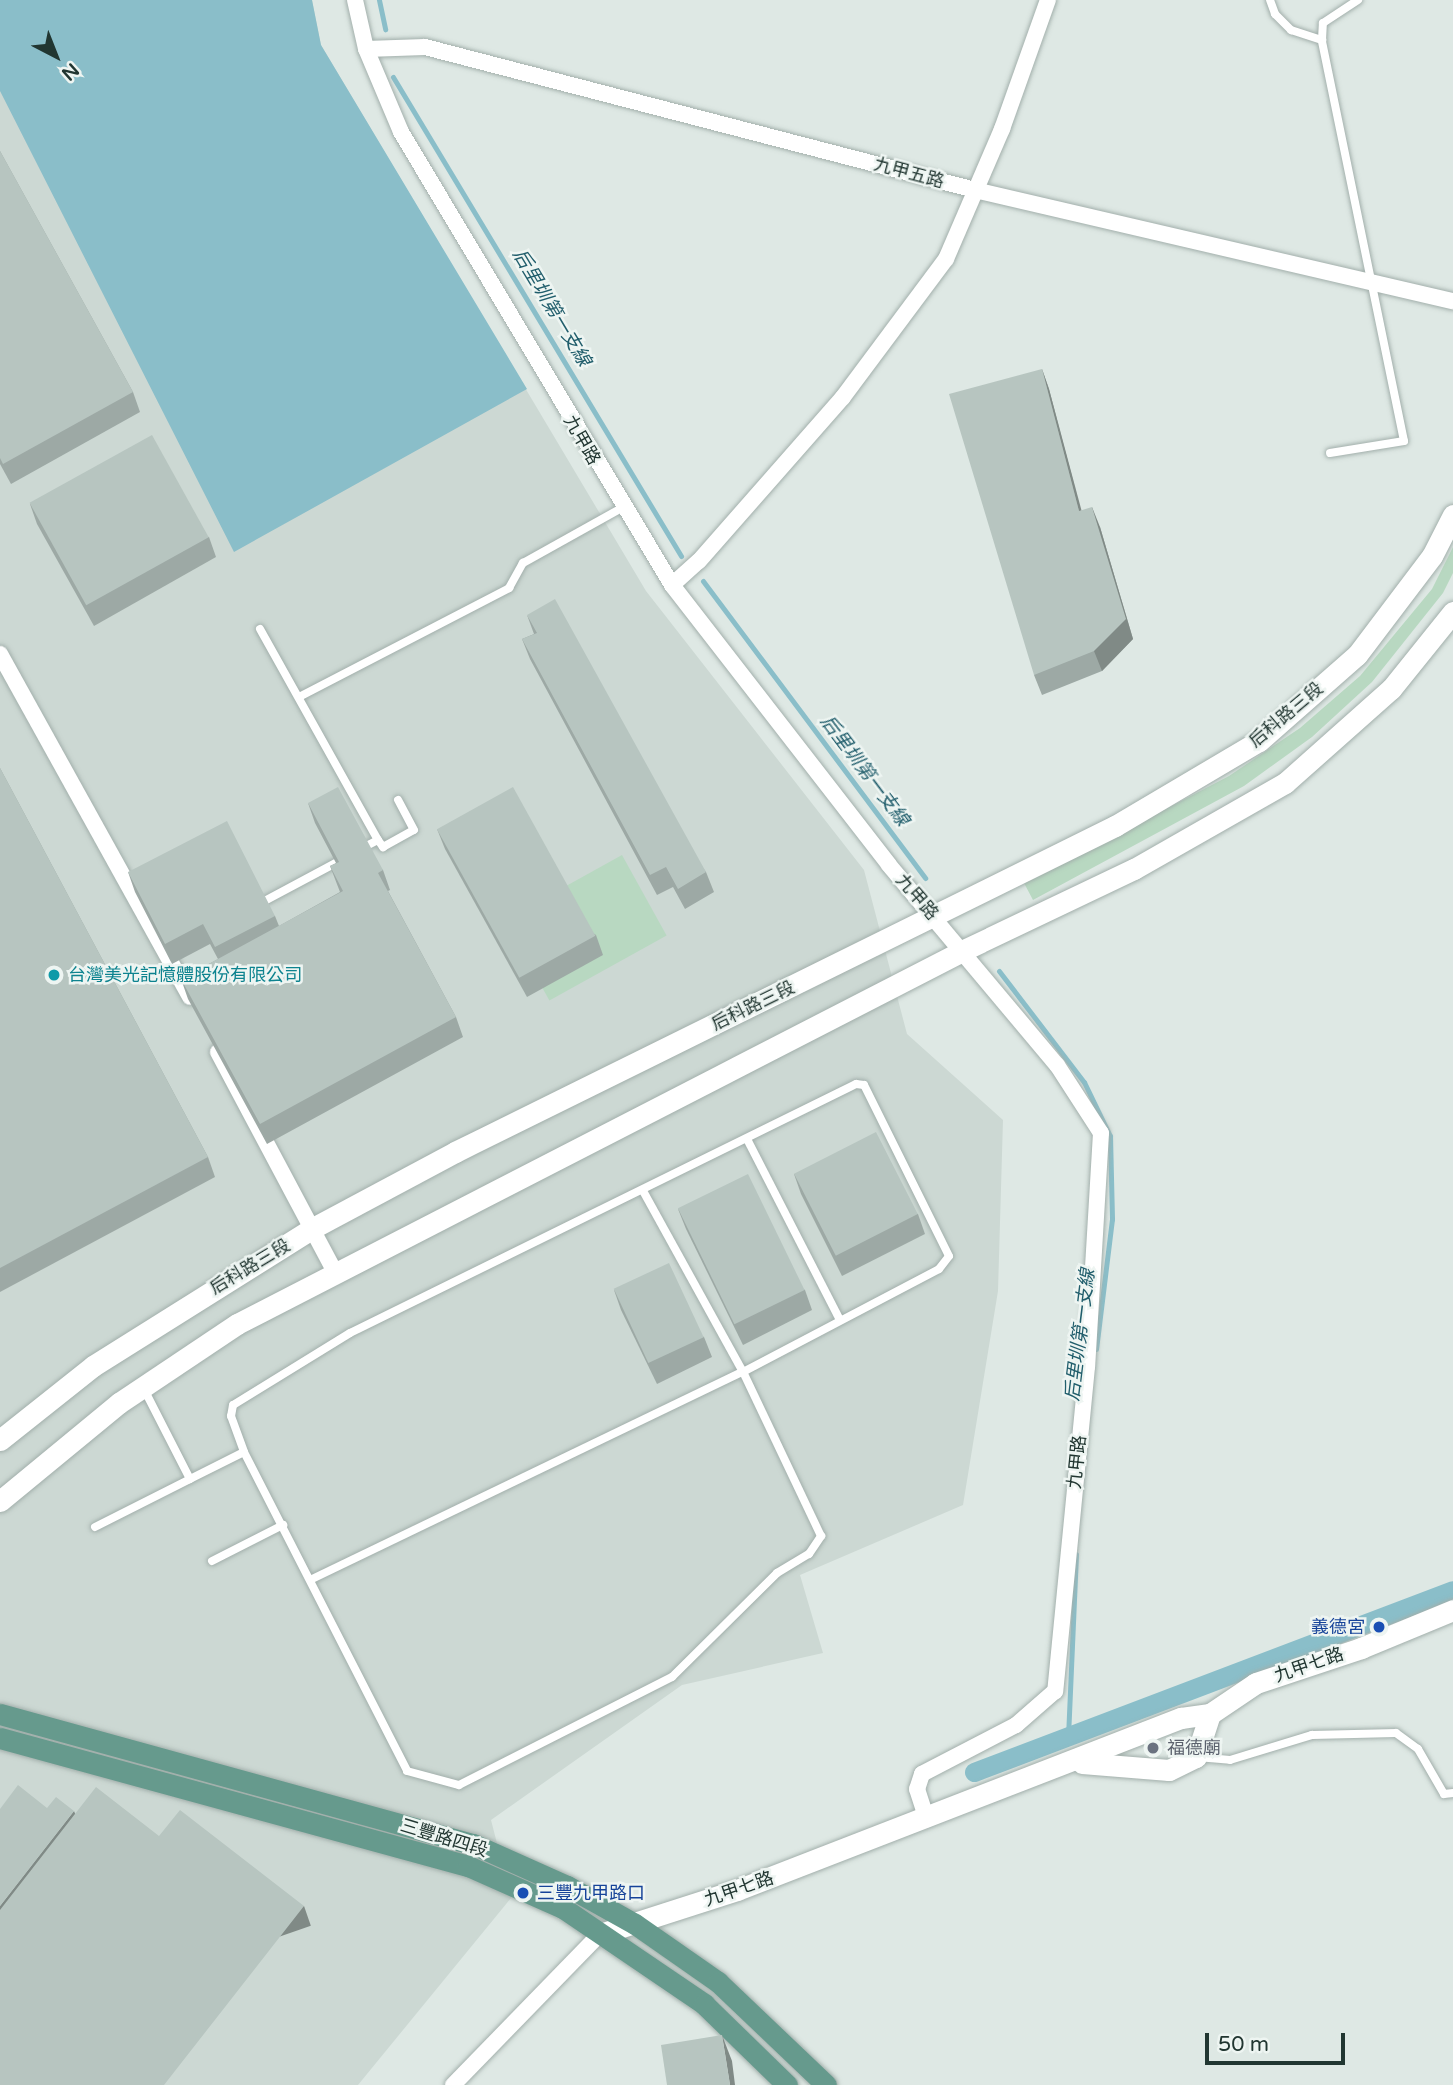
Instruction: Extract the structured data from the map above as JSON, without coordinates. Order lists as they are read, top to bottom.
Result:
{
  "streets": {
    "main road": ["三豐路四段"],
    "street": [
      "九甲五路",
      "九甲路",
      "后科路三段",
      "九甲七路"
    ]
  },
  "crossings": [
    ["九甲五路", "九甲路"],
    ["九甲路", "后科路三段"],
    ["九甲路", "九甲七路"],
    ["九甲七路", "三豐路四段"]
  ],
  "water": ["后里圳第一支線"],
  "places": [
    "台灣美光記憶體股份有限公司",
    "義德宮",
    "福德廟",
    "三豐九甲路口"
  ],
  "scale_bar": "50 m",
  "north": "bottom right"
}
